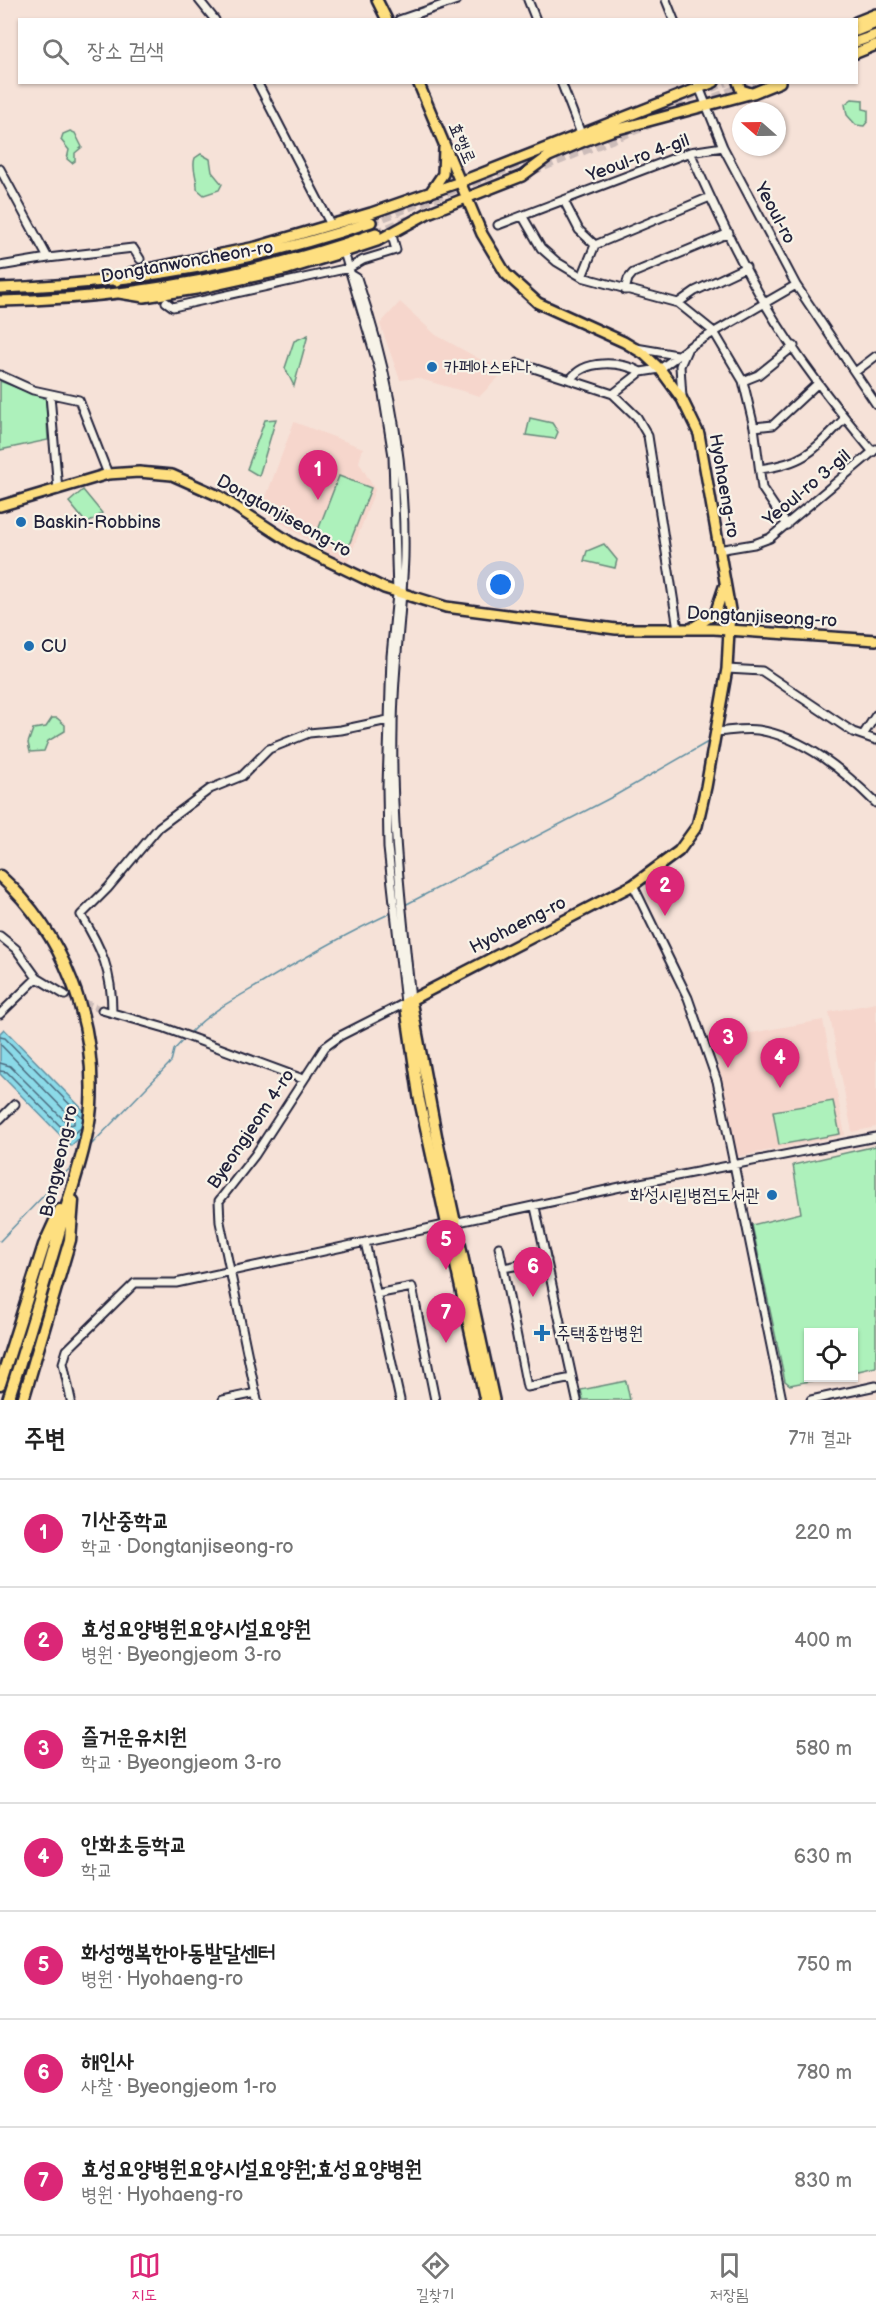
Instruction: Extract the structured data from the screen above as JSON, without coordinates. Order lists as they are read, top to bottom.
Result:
{
  "streets": {
    "highway": ["Bongyeong-ro"],
    "main road": [
      "효행로",
      "Dongtanwoncheon-ro",
      "Hyohaeng-ro",
      "Dongtanjiseong-ro"
    ],
    "street": [
      "Yeoul-ro 4-gil",
      "Yeoul-ro",
      "Yeoul-ro 3-gil",
      "Byeongjeom 4-ro"
    ]
  },
  "crossings": [
    ["효행로", "Hyohaeng-ro"],
    ["Yeoul-ro 4-gil", "Yeoul-ro"],
    ["Hyohaeng-ro", "Yeoul-ro 3-gil"],
    ["Hyohaeng-ro", "Dongtanjiseong-ro"],
    ["Hyohaeng-ro", "Byeongjeom 4-ro"]
  ],
  "places": {
    "other": [
      "카페아스타나",
      "Baskin-Robbins",
      "CU",
      "화성시립병점도서관"
    ],
    "health": ["주택종합병원"]
  },
  "north": "left",
  "page": {
    "search": "장소 검색",
    "pins": [
      "1",
      "2",
      "3",
      "4",
      "5",
      "6",
      "7"
    ],
    "heading": ["주변", "7개 결과"],
    "list": [
      {
        "mark": "1",
        "name": "기산중학교",
        "note": "학교 · Dongtanjiseong-ro",
        "value": "220 m"
      },
      {
        "mark": "2",
        "name": "효성요양병원요양시설요양원",
        "note": "병원 · Byeongjeom 3-ro",
        "value": "400 m"
      },
      {
        "mark": "3",
        "name": "즐거운유치원",
        "note": "학교 · Byeongjeom 3-ro",
        "value": "580 m"
      },
      {
        "mark": "4",
        "name": "안화초등학교",
        "note": "학교",
        "value": "630 m"
      },
      {
        "mark": "5",
        "name": "화성행복한아동발달센터",
        "note": "병원 · Hyohaeng-ro",
        "value": "750 m"
      },
      {
        "mark": "6",
        "name": "해인사",
        "note": "사찰 · Byeongjeom 1-ro",
        "value": "780 m"
      },
      {
        "mark": "7",
        "name": "효성요양병원요양시설요양원;효성요양병원",
        "note": "병원 · Hyohaeng-ro",
        "value": "830 m"
      }
    ],
    "nav": ["지도", "길찾기", "저장됨"]
  }
}
